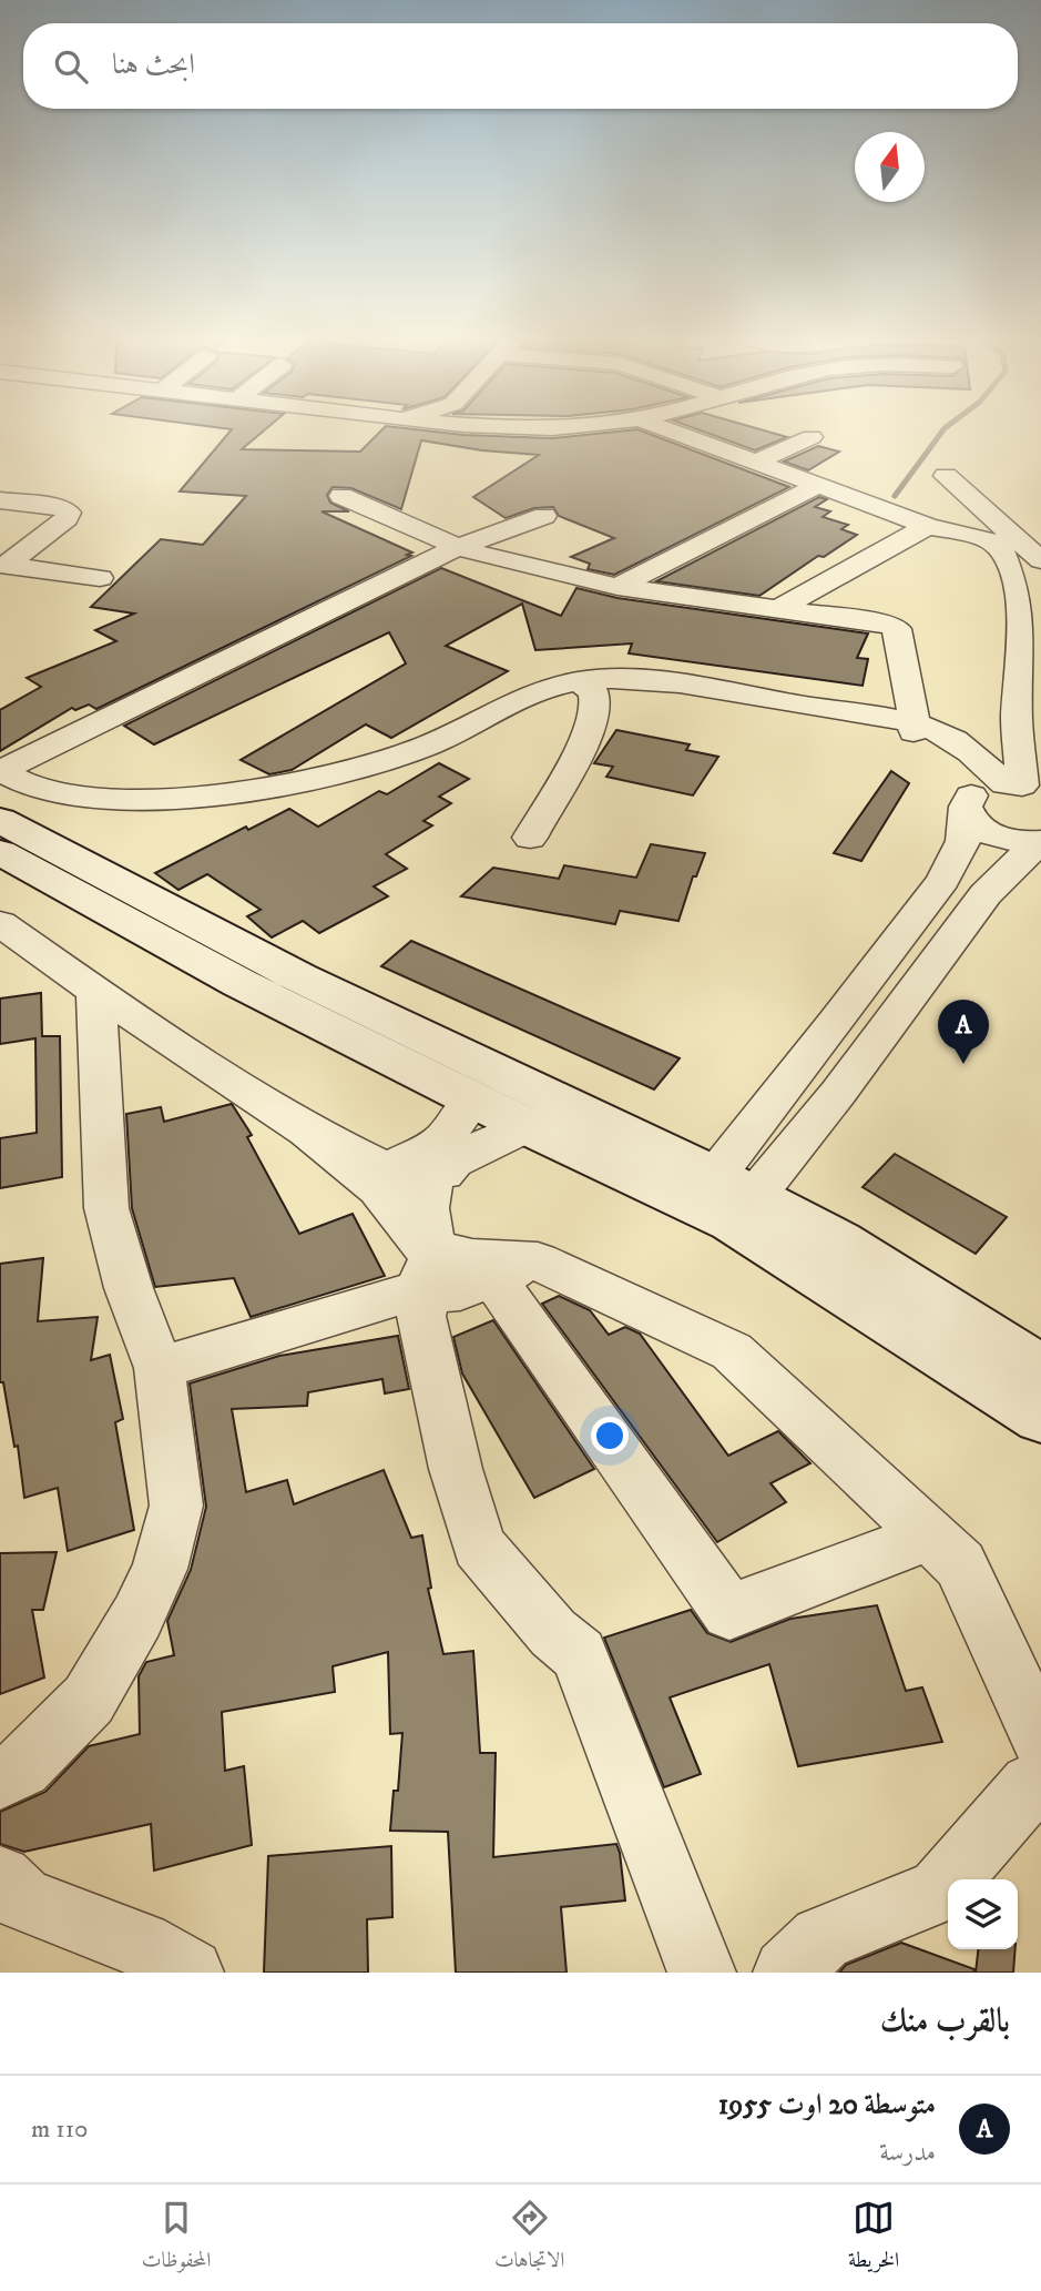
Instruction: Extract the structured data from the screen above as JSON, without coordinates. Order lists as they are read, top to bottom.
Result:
{
  "north": "top",
  "page": {
    "search": "ابحث هنا",
    "pins": "A",
    "heading": "بالقرب منك",
    "list": [
      {
        "mark": "A",
        "name": "متوسطة 20 اوت 1955",
        "note": "مدرسة",
        "value": "110 m"
      }
    ],
    "nav": ["الخريطة", "الاتجاهات", "المحفوظات"]
  }
}
